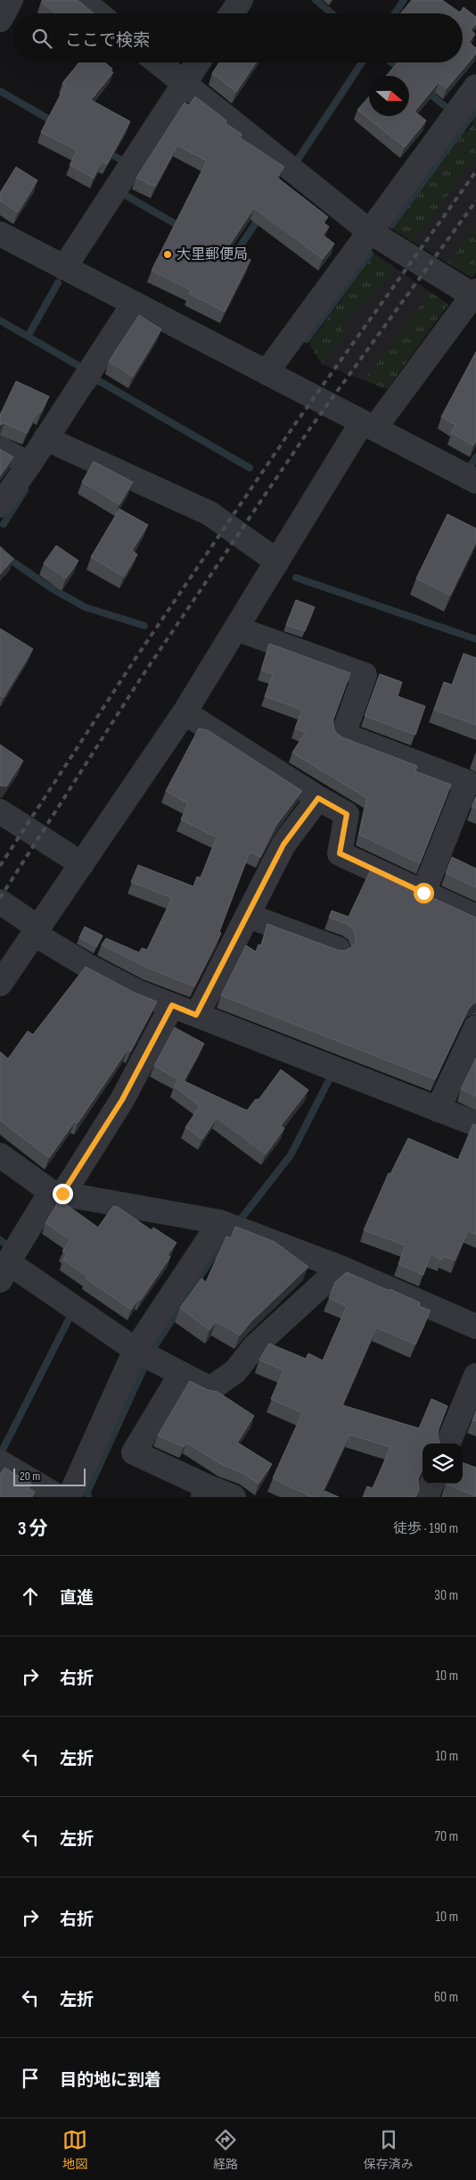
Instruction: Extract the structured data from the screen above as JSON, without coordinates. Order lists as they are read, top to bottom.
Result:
{
  "places": ["大里郵便局"],
  "scale_bar": "20 m",
  "north": "right",
  "page": {
    "search": "ここで検索",
    "scale": "20 m",
    "heading": ["3 分", "徒歩 · 190 m"],
    "list": [
      ["直進", "30 m"],
      ["右折", "10 m"],
      ["左折", "10 m"],
      ["左折", "70 m"],
      ["右折", "10 m"],
      ["左折", "60 m"],
      "目的地に到着"
    ],
    "nav": ["地図", "経路", "保存済み"]
  }
}
